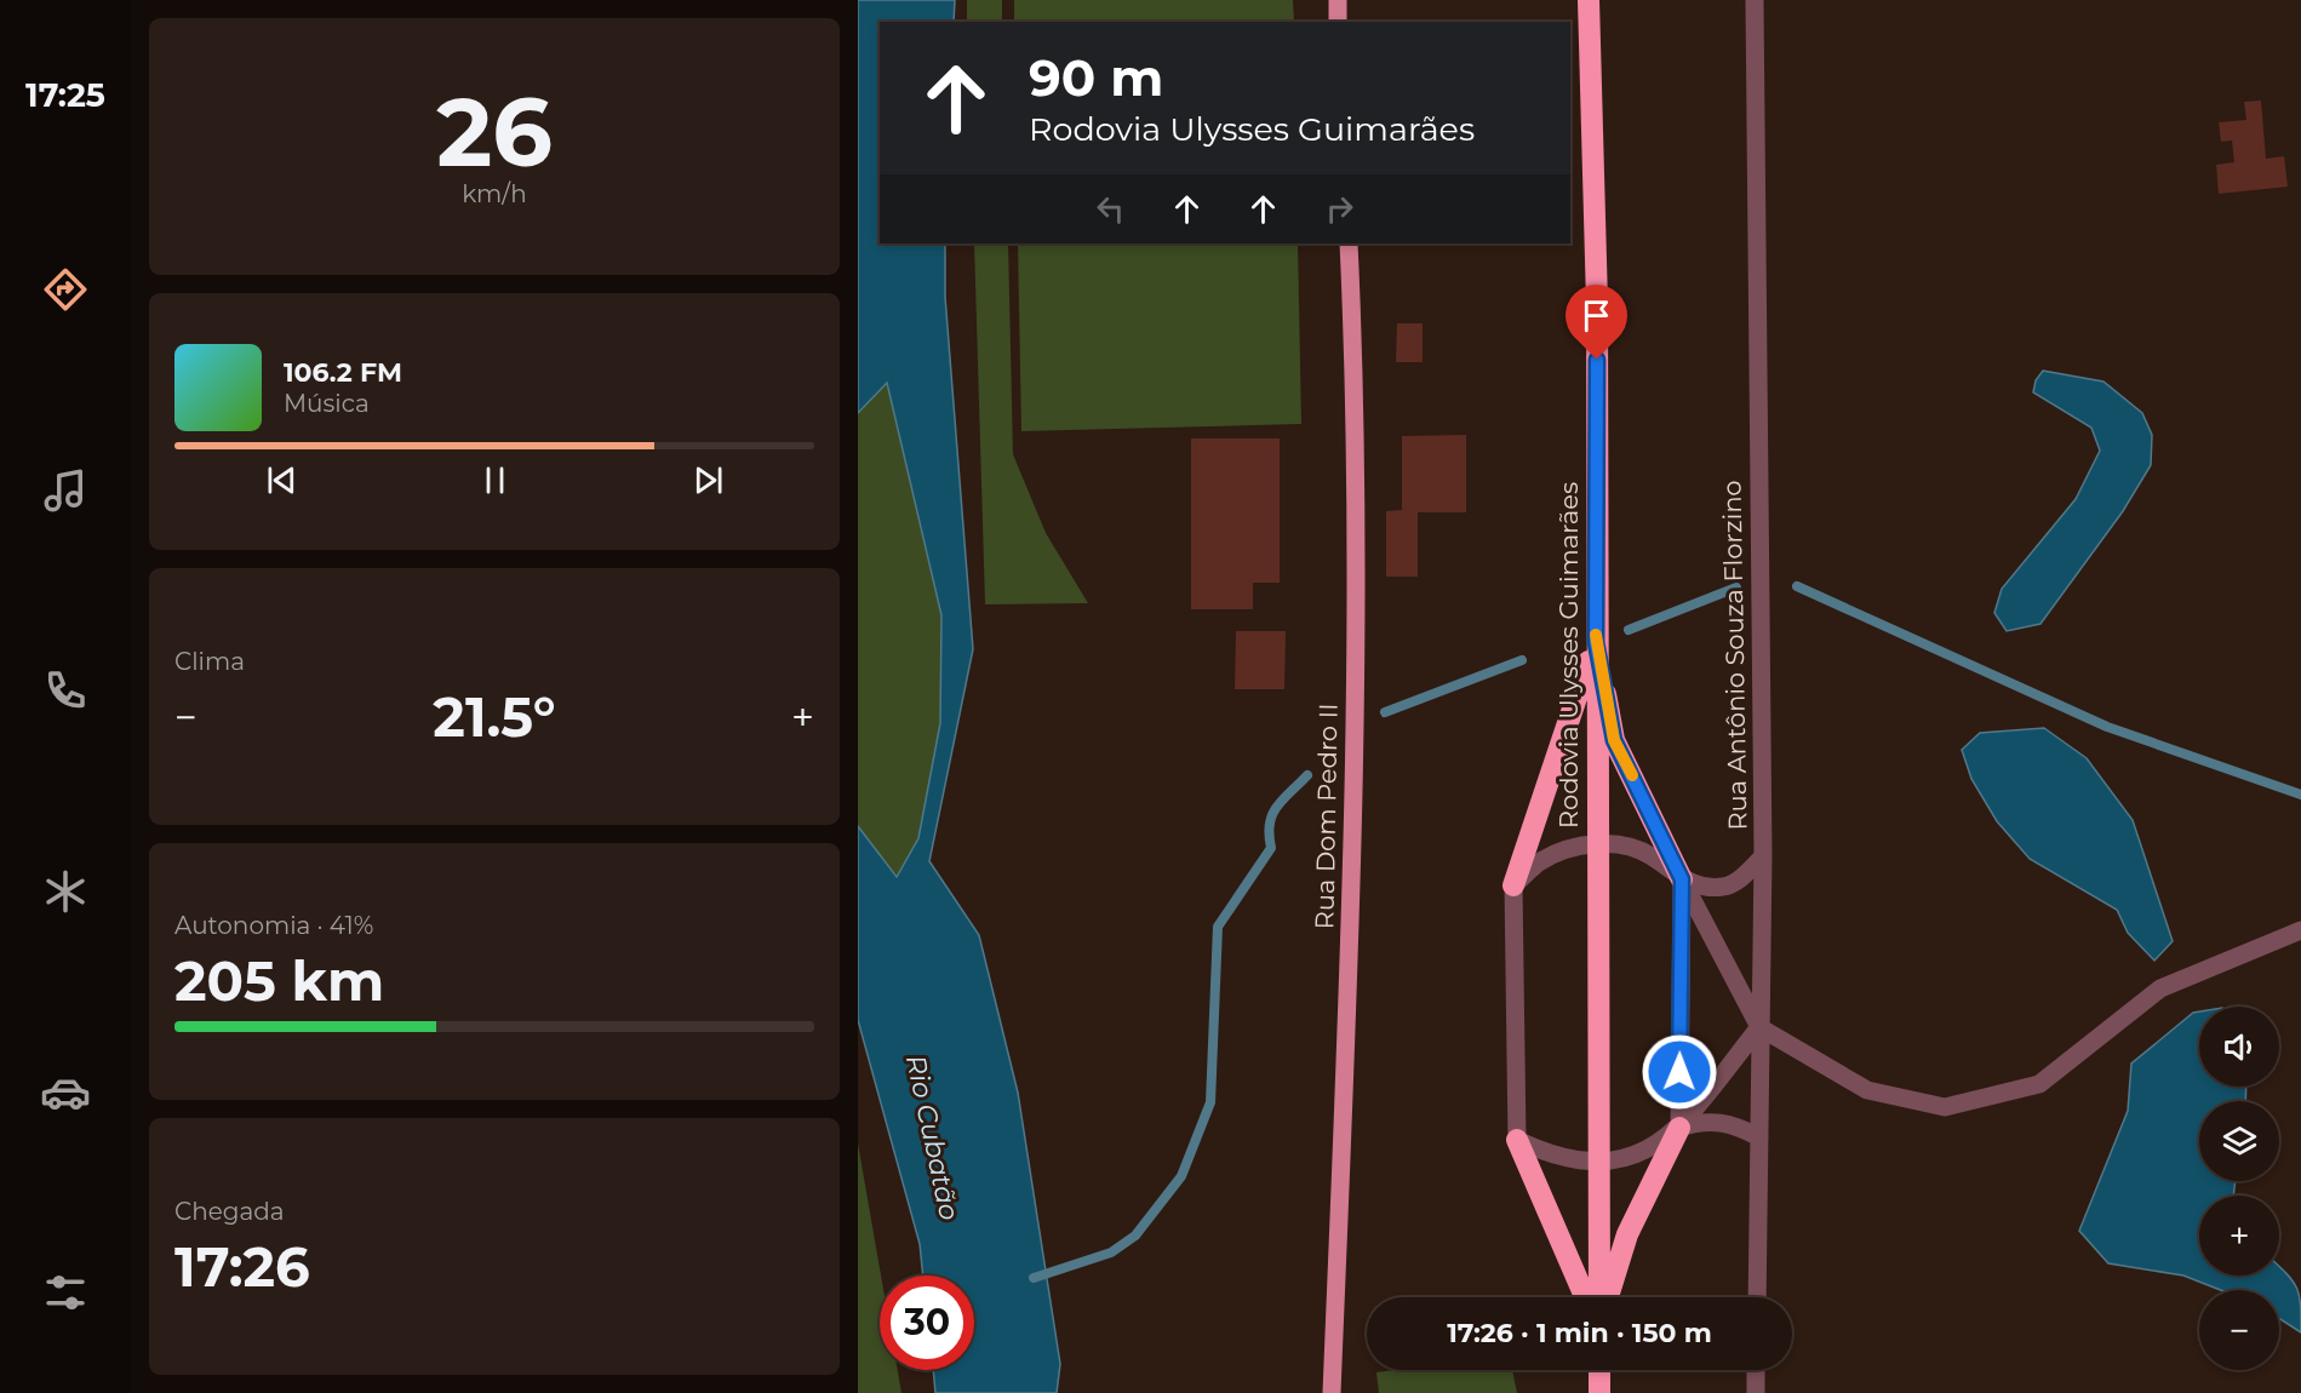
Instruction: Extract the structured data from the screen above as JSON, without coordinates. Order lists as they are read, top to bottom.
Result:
{
  "streets": {
    "highway": ["Rodovia Ulysses Guimarães"],
    "main road": ["Rua Dom Pedro II"],
    "street": ["Rua Antônio Souza Florzino"]
  },
  "water": ["Rio Cubatão"],
  "page": {
    "tabs": "17:25",
    "tile": [
      ["26", "km/h"],
      "Clima",
      ["Autonomia · 41%", "205 km"],
      ["Chegada", "17:26"]
    ],
    "turn": ["90 m", "Rodovia Ulysses Guimarães"],
    "song": ["106.2 FM", "Música"],
    "heat": ["−", "21.5°", "+"],
    "map_buttons": ["+", "−"],
    "limit": "30",
    "trip": "17:26 · 1 min · 150 m"
  }
}
